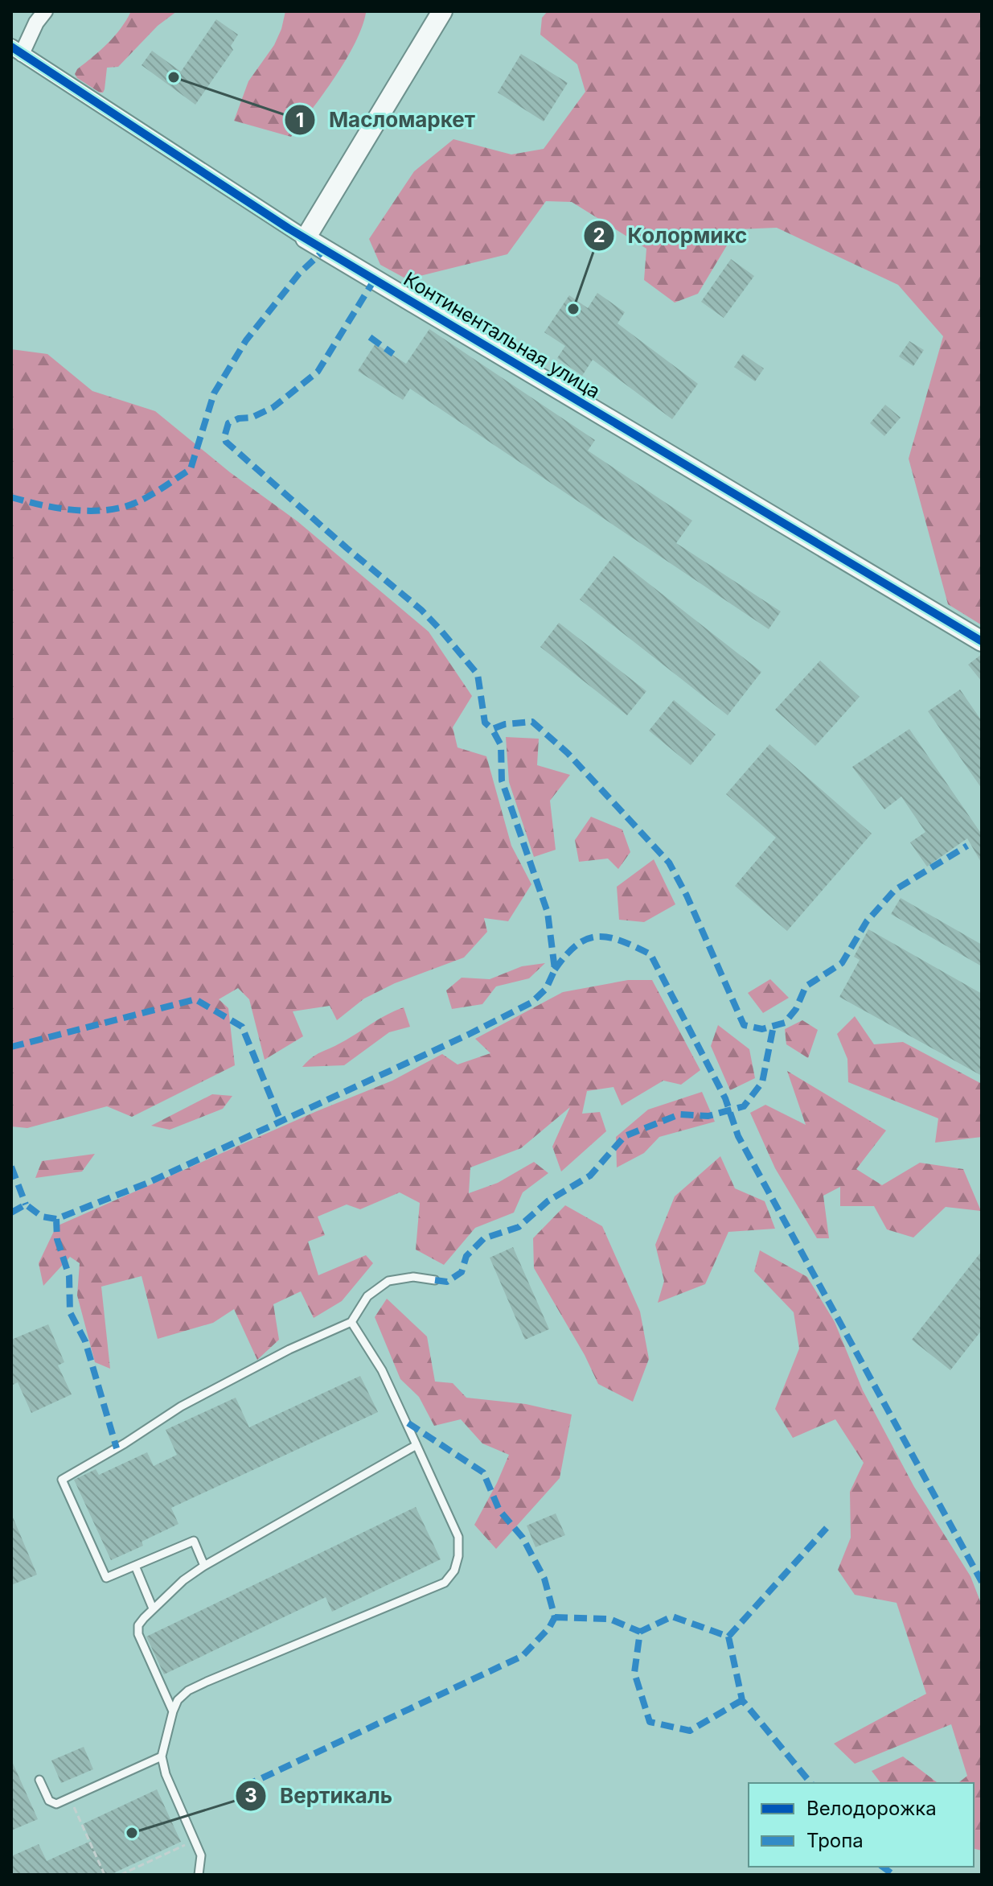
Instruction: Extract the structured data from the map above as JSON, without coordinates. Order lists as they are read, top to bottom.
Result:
{
  "streets": {
    "street": ["Континентальная улица"]
  },
  "places": ["Масломаркет", "Колормикс", "Вертикаль"],
  "legend": ["Велодорожка", "Тропа"]
}
